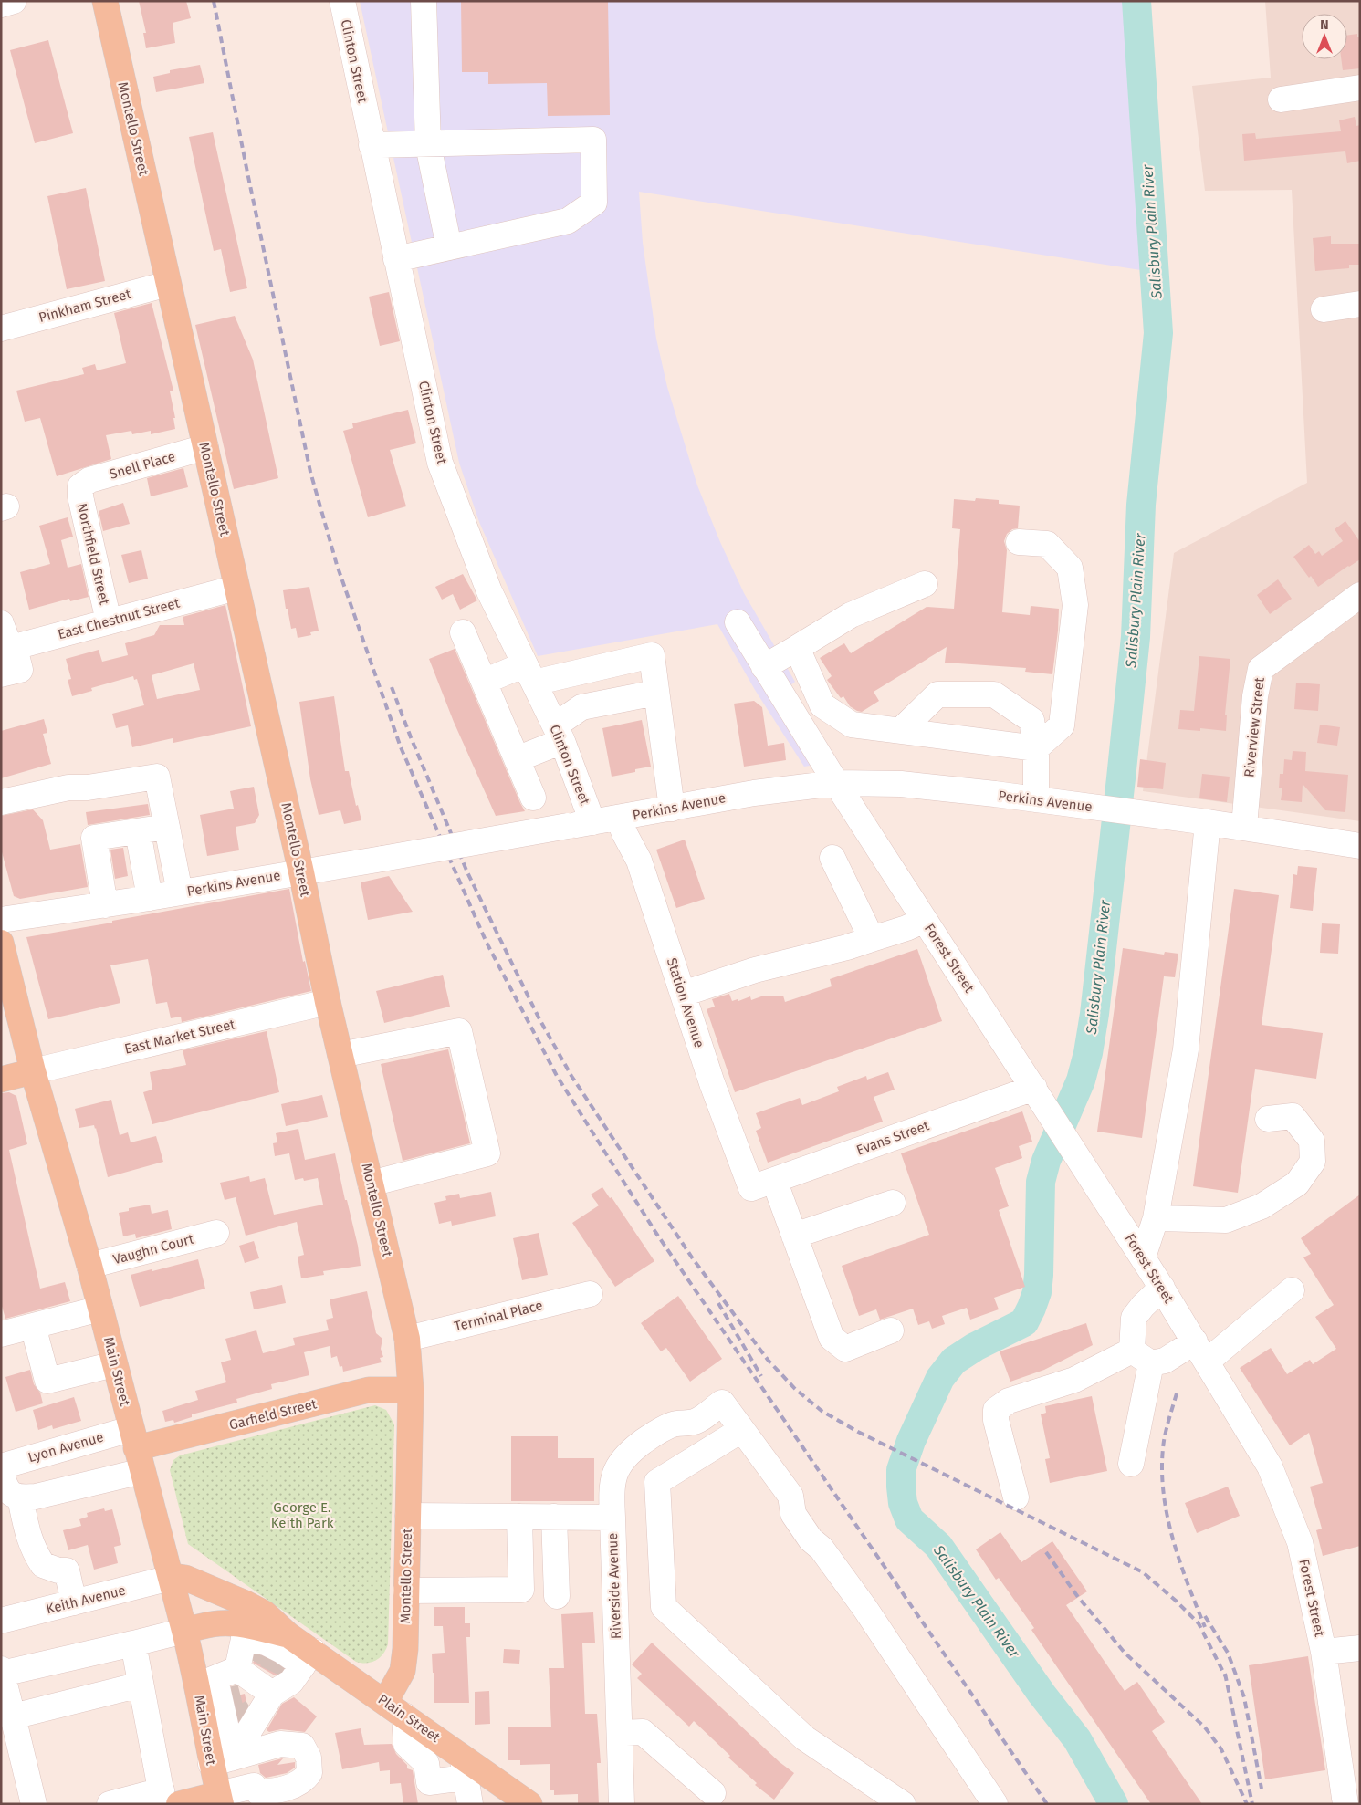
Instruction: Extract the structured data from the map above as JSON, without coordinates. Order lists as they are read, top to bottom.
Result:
{
  "streets": {
    "main road": [
      "Montello Street",
      "Main Street",
      "Garfield Street",
      "Plain Street"
    ],
    "street": [
      "Clinton Street",
      "Pinkham Street",
      "Snell Place",
      "Northfield Street",
      "East Chestnut Street",
      "Riverview Street",
      "Perkins Avenue",
      "Forest Street",
      "Station Avenue",
      "East Market Street",
      "Evans Street",
      "Vaughn Court",
      "Terminal Place",
      "Lyon Avenue",
      "Riverside Avenue",
      "Keith Avenue"
    ]
  },
  "crossings": [
    ["Clinton Street", "Perkins Avenue"],
    ["Montello Street", "Pinkham Street"],
    ["Montello Street", "Snell Place"],
    ["Montello Street", "East Chestnut Street"],
    ["Montello Street", "Perkins Avenue"],
    ["Montello Street", "East Market Street"],
    ["Montello Street", "Terminal Place"],
    ["Montello Street", "Garfield Street"],
    ["Montello Street", "Riverside Avenue"],
    ["Montello Street", "Plain Street"],
    ["Snell Place", "Northfield Street"],
    ["Northfield Street", "East Chestnut Street"],
    ["Riverview Street", "Perkins Avenue"],
    ["Perkins Avenue", "Forest Street"],
    ["Perkins Avenue", "Station Avenue"],
    ["Forest Street", "Evans Street"],
    ["Station Avenue", "Evans Street"],
    ["East Market Street", "Main Street"],
    ["Vaughn Court", "Main Street"],
    ["Main Street", "Garfield Street"],
    ["Main Street", "Lyon Avenue"],
    ["Main Street", "Keith Avenue"],
    ["Main Street", "Plain Street"],
    ["Garfield Street", "Lyon Avenue"],
    ["Keith Avenue", "Plain Street"]
  ],
  "water": ["Salisbury Plain River"],
  "parks": ["George E. Keith Park"],
  "north": "top"
}
